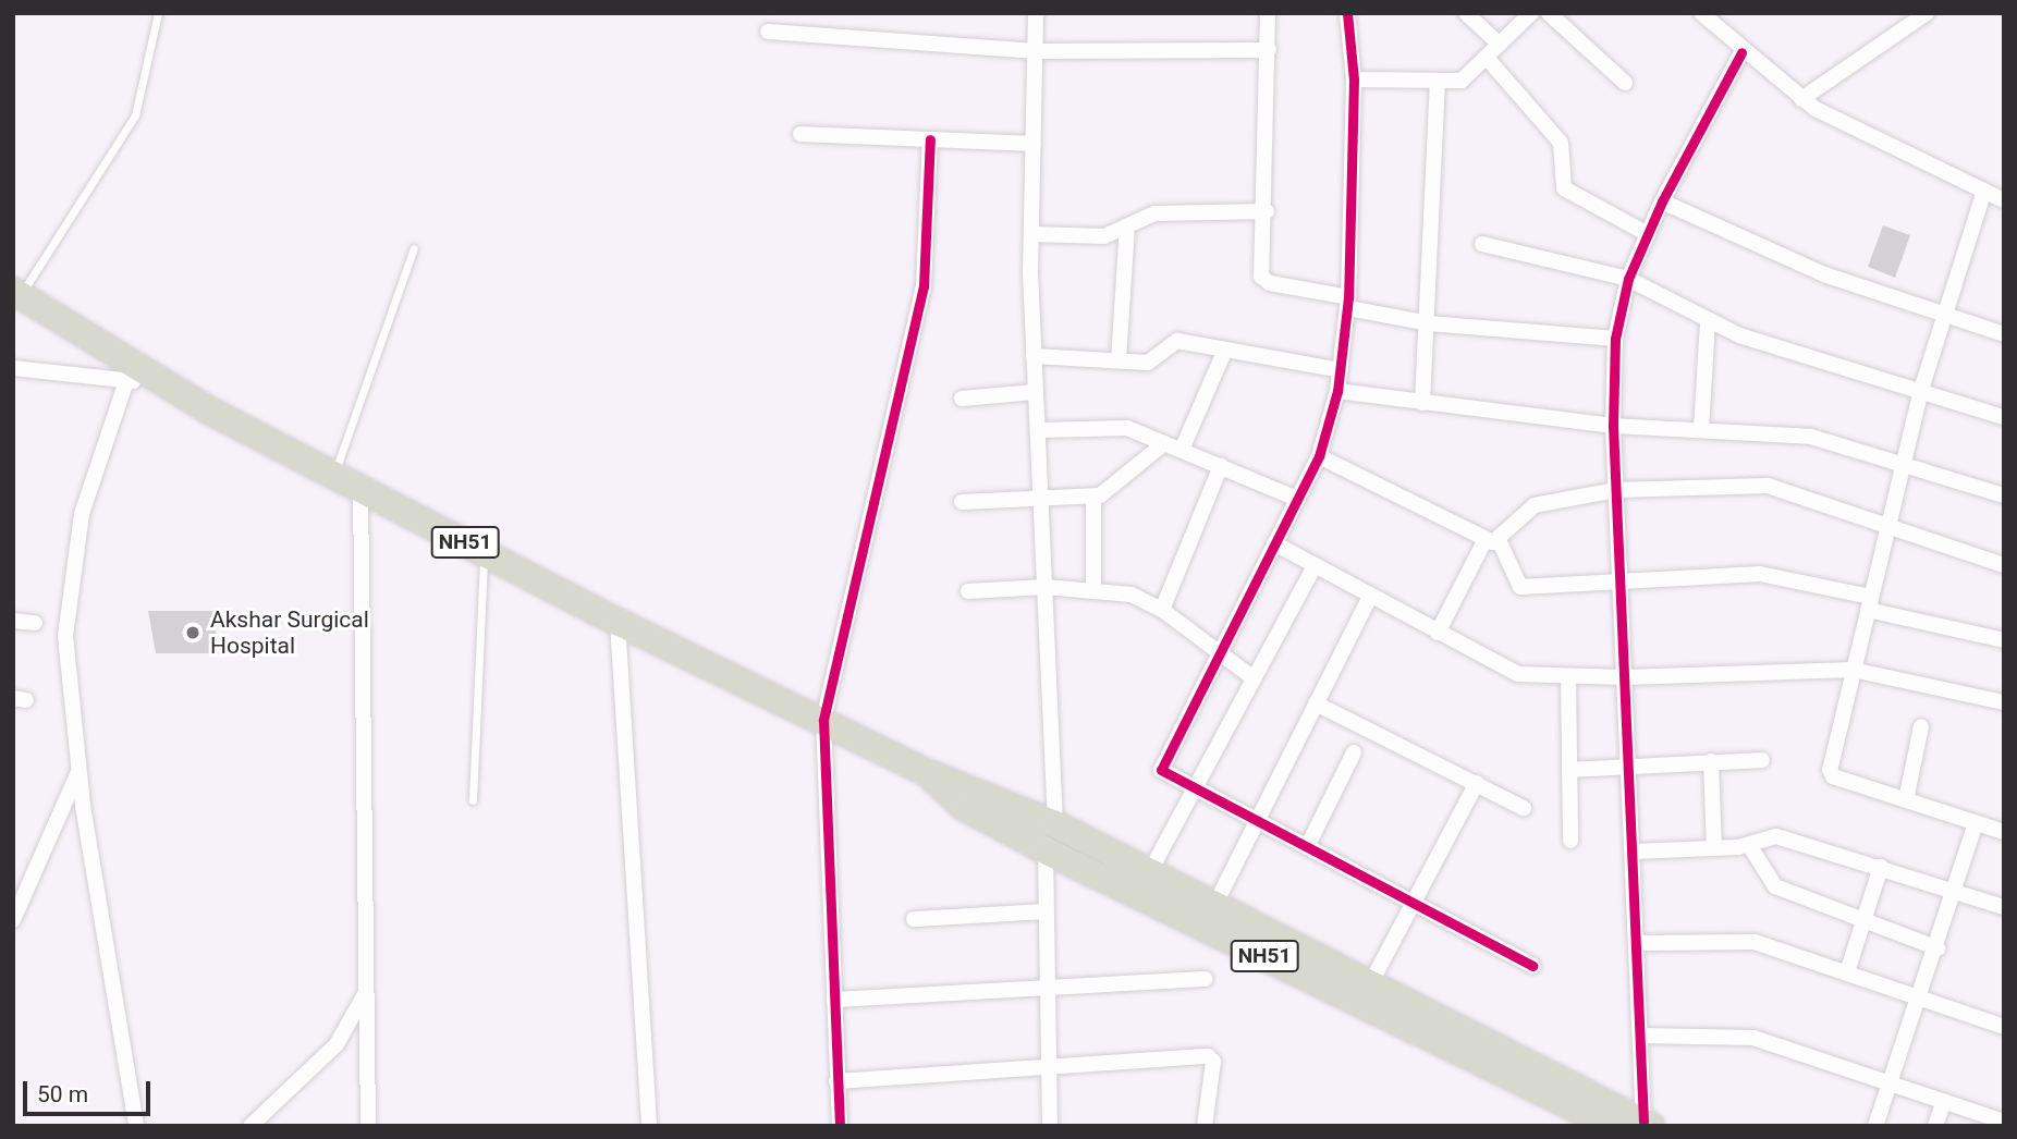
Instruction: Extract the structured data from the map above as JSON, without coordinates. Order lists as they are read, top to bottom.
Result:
{
  "streets": {
    "highway": ["NH51"]
  },
  "places": ["Akshar Surgical Hospital"],
  "scale_bar": "50 m"
}
